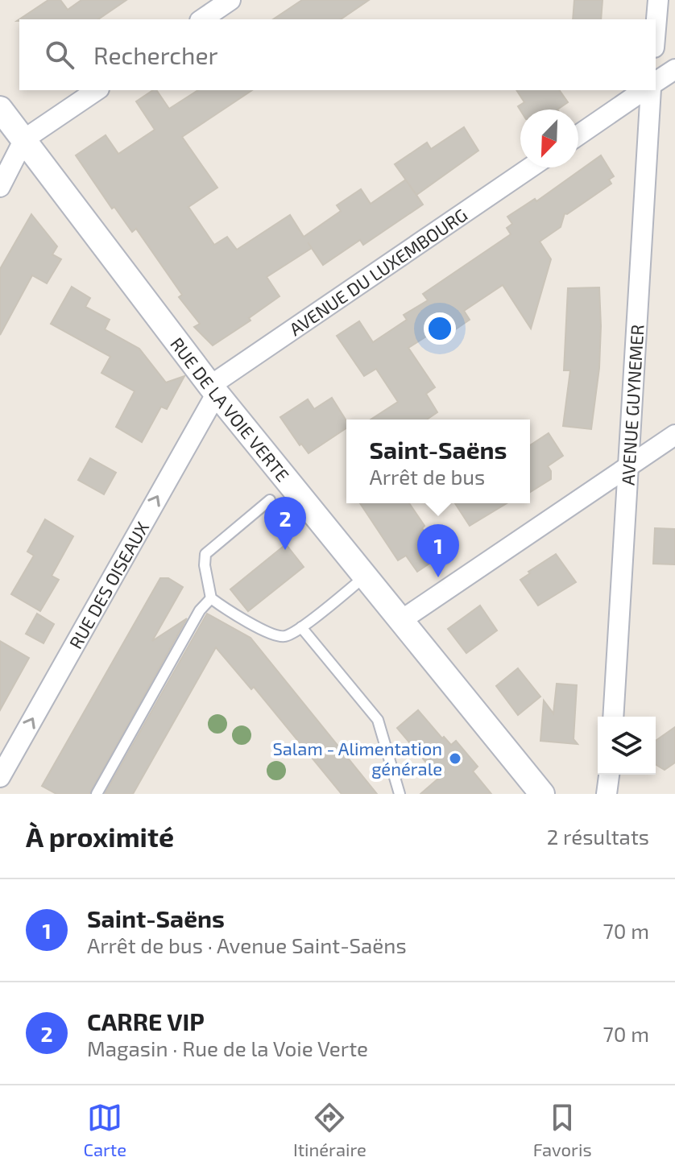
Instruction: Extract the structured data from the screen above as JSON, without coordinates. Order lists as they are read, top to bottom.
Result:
{
  "streets": {
    "street": [
      "AVENUE DU LUXEMBOURG",
      "AVENUE GUYNEMER",
      "RUE DE LA VOIE VERTE",
      "RUE DES OISEAUX"
    ]
  },
  "crossings": [
    ["AVENUE DU LUXEMBOURG", "RUE DE LA VOIE VERTE"],
    ["AVENUE DU LUXEMBOURG", "RUE DES OISEAUX"],
    ["RUE DE LA VOIE VERTE", "RUE DES OISEAUX"]
  ],
  "one_way": ["RUE DES OISEAUX"],
  "places": ["Salam - Alimentation générale"],
  "north": "bottom left",
  "page": {
    "search": "Rechercher",
    "popup": ["Saint-Saëns", "Arrêt de bus"],
    "pins": ["2", "1"],
    "heading": ["À proximité", "2 résultats"],
    "list": [
      {
        "mark": "1",
        "name": "Saint-Saëns",
        "note": "Arrêt de bus · Avenue Saint-Saëns",
        "value": "70 m"
      },
      {
        "mark": "2",
        "name": "CARRE VIP",
        "note": "Magasin · Rue de la Voie Verte",
        "value": "70 m"
      }
    ],
    "nav": ["Carte", "Itinéraire", "Favoris"]
  }
}
